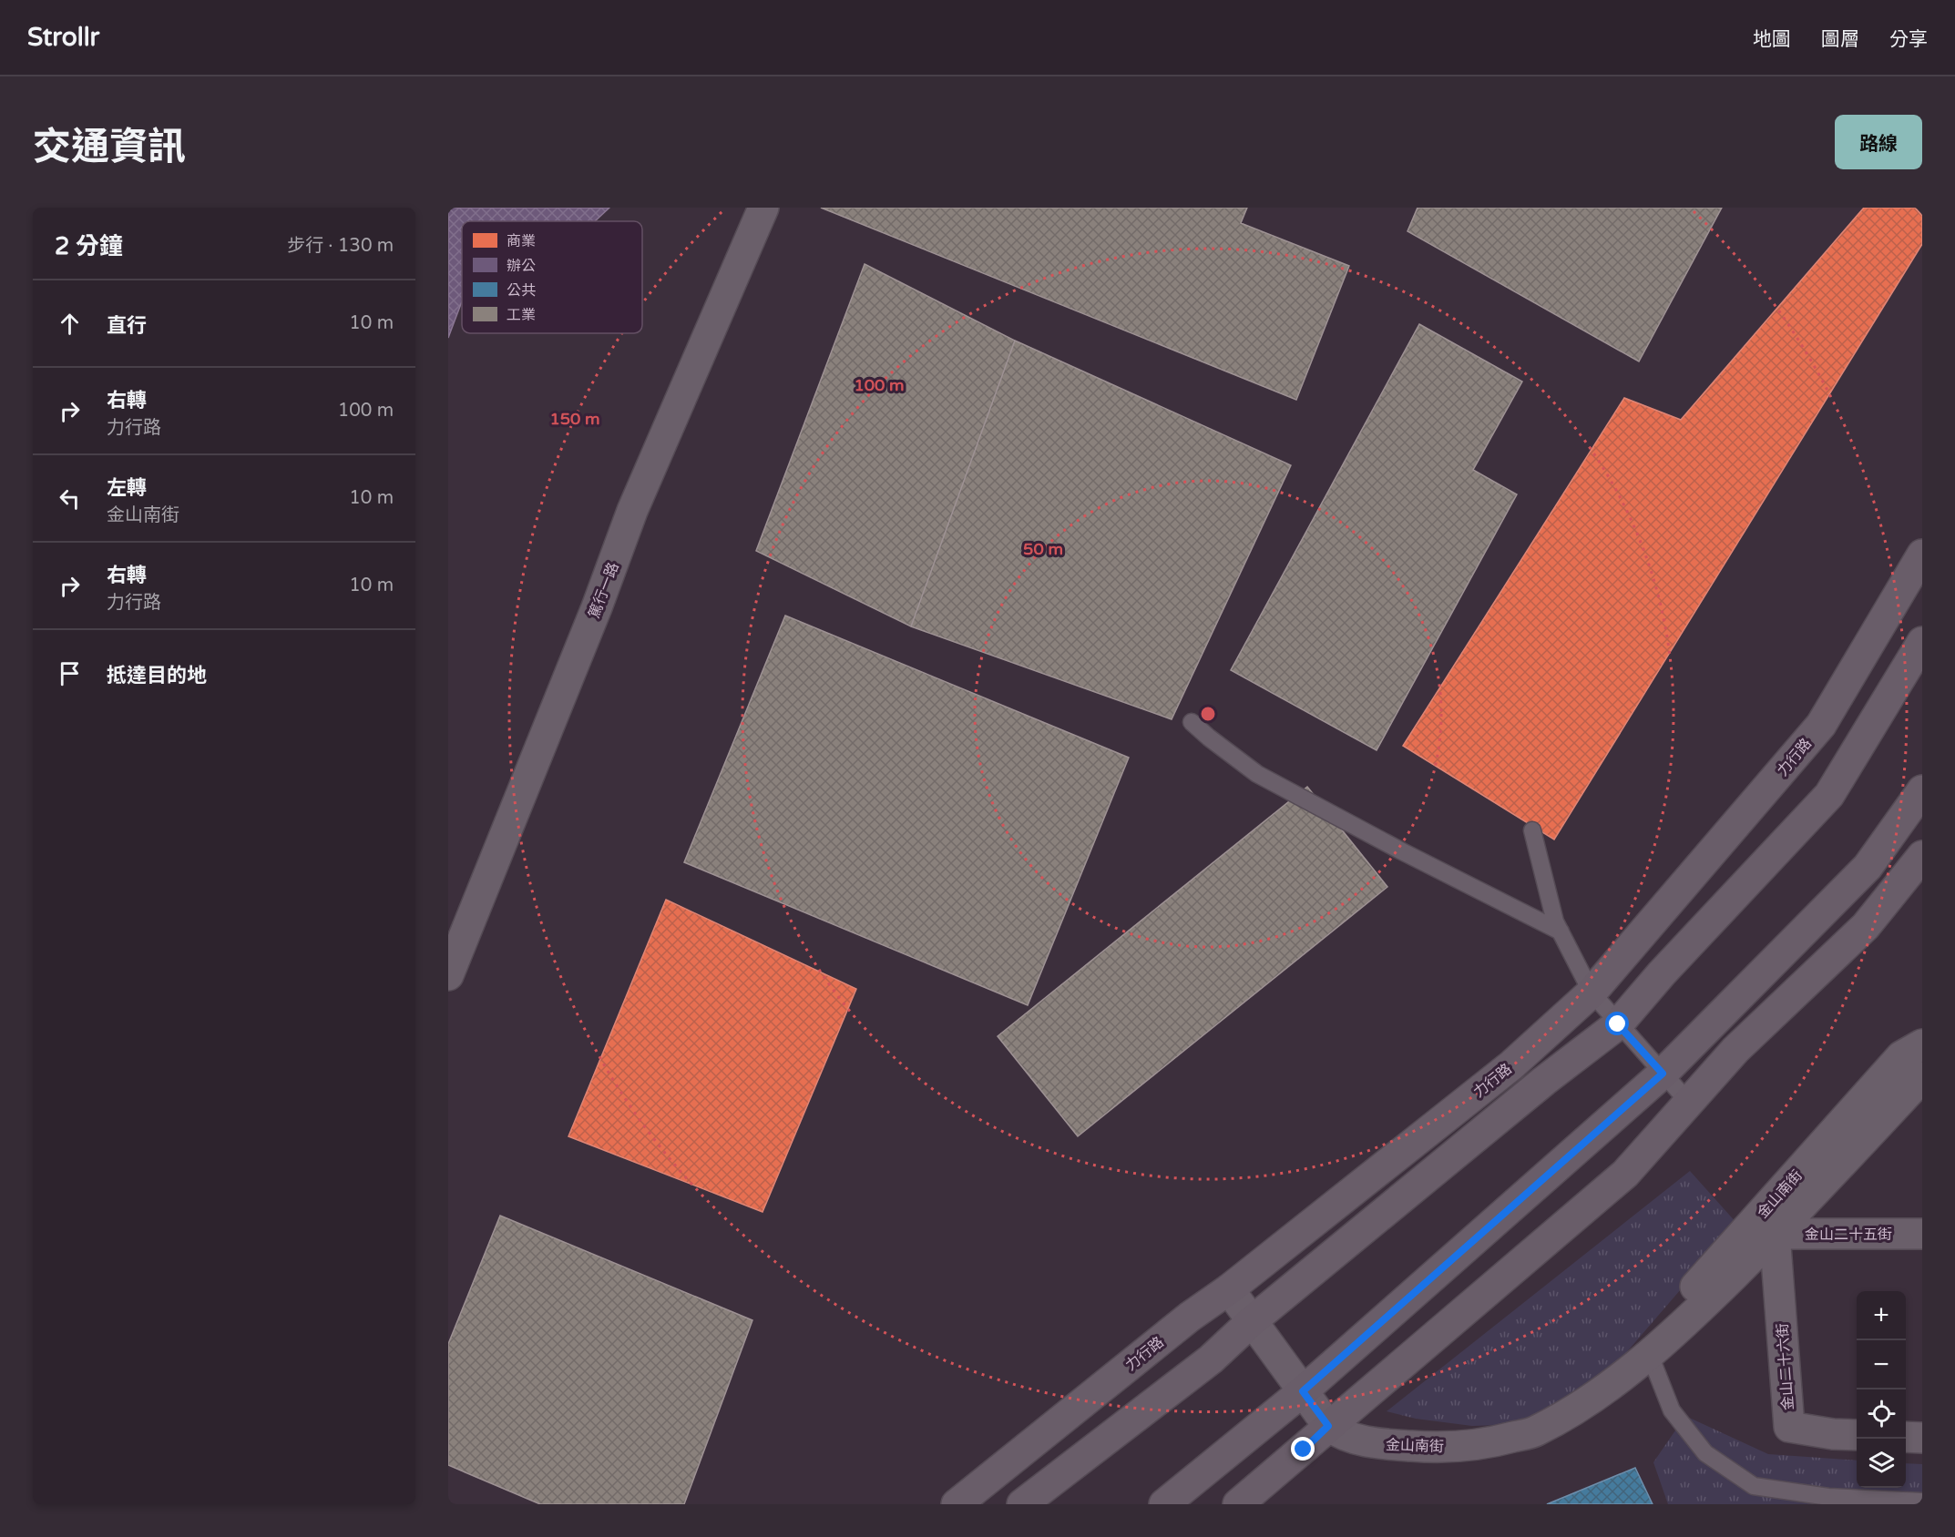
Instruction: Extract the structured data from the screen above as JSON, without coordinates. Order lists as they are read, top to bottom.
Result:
{
  "streets": {
    "street": [
      "篤行一路",
      "力行路",
      "金山南街",
      "金山二十五街",
      "金山二十六街"
    ]
  },
  "crossings": [
    ["力行路", "金山南街"],
    ["金山南街", "金山二十五街"],
    ["金山南街", "金山二十六街"],
    ["金山二十五街", "金山二十六街"]
  ],
  "legend": [
    "商業",
    "辦公",
    "公共",
    "工業"
  ],
  "page": {
    "header": "Strollr",
    "nav": ["地圖", "圖層", "分享"],
    "title": "交通資訊",
    "buttons": "路線",
    "heading": ["2 分鐘", "步行 · 130 m"],
    "list": [
      ["直行", "10 m"],
      ["右轉", "力行路", "100 m"],
      ["左轉", "金山南街", "10 m"],
      ["右轉", "力行路", "10 m"],
      "抵達目的地"
    ],
    "map_buttons": ["+", "−"]
  },
  "rings": ["100 m", "150 m", "50 m"]
}
